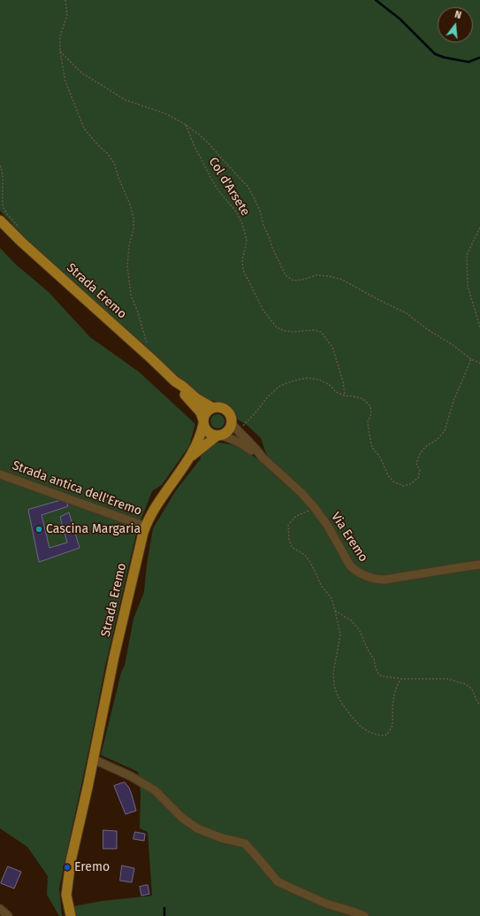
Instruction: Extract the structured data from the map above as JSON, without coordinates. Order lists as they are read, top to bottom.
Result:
{
  "streets": {
    "main road": ["Strada Eremo"],
    "street": ["Strada antica dell'Eremo", "Via Eremo"],
    "path": ["Col d'Arsete"]
  },
  "crossings": [
    ["Strada Eremo", "Strada antica dell'Eremo"],
    ["Strada Eremo", "Via Eremo"]
  ],
  "places": ["Cascina Margaria", "Eremo"],
  "north": "top"
}
